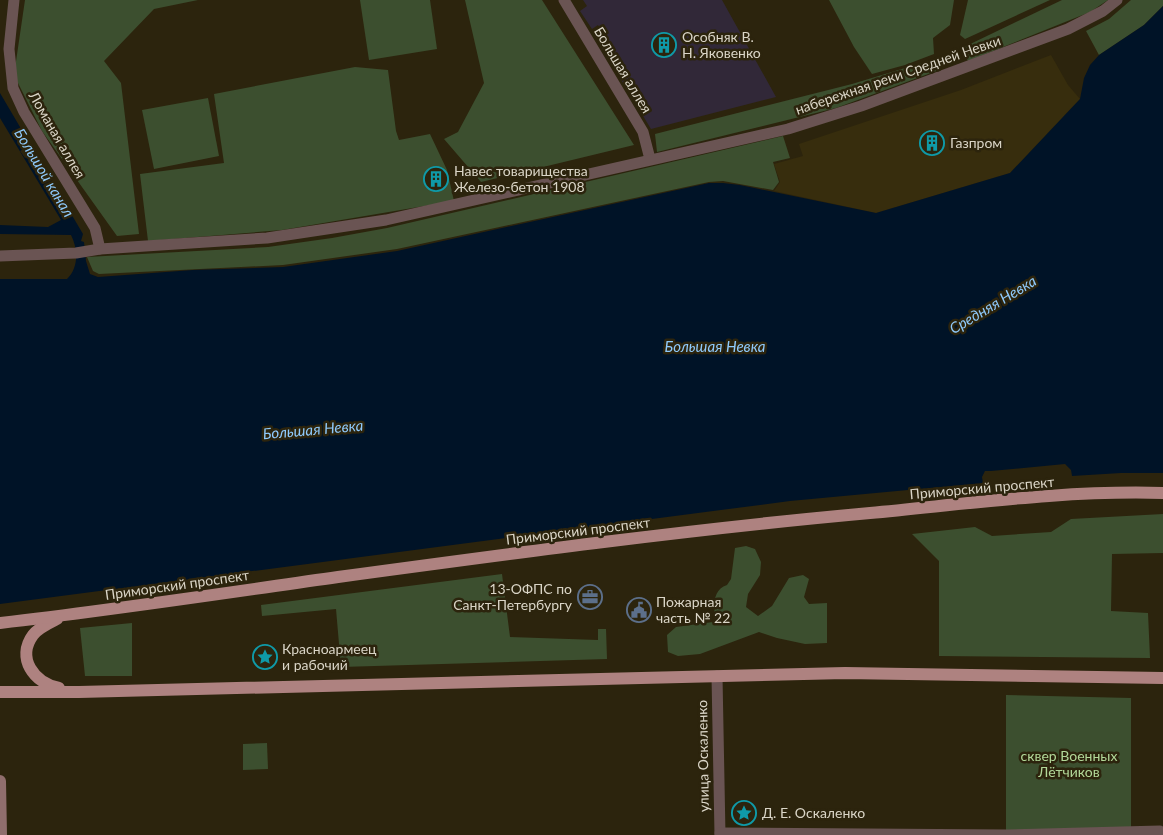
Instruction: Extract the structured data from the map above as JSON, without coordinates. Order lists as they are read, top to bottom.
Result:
{
  "streets": {
    "main road": ["Приморский проспект"],
    "street": [
      "Большая аллея",
      "набережная реки Средней Невки",
      "Ломаная аллея",
      "улица Оскаленко"
    ]
  },
  "crossings": [
    ["Большая аллея", "набережная реки Средней Невки"],
    ["набережная реки Средней Невки", "Ломаная аллея"]
  ],
  "water": ["Большой канал", "Средняя Невка", "Большая Невка"],
  "parks": ["сквер Военных Лётчиков"],
  "places": {
    "building": ["Особняк В. Н. Яковенко", "Газпром", "Навес товарищества Железо-бетон 1908"],
    "office": ["13-ОФПС по Санкт-Петербургу"],
    "public building": ["Пожарная часть № 22"],
    "place": ["Красноармеец и рабочий", "Д. Е. Оскаленко"]
  }
}
